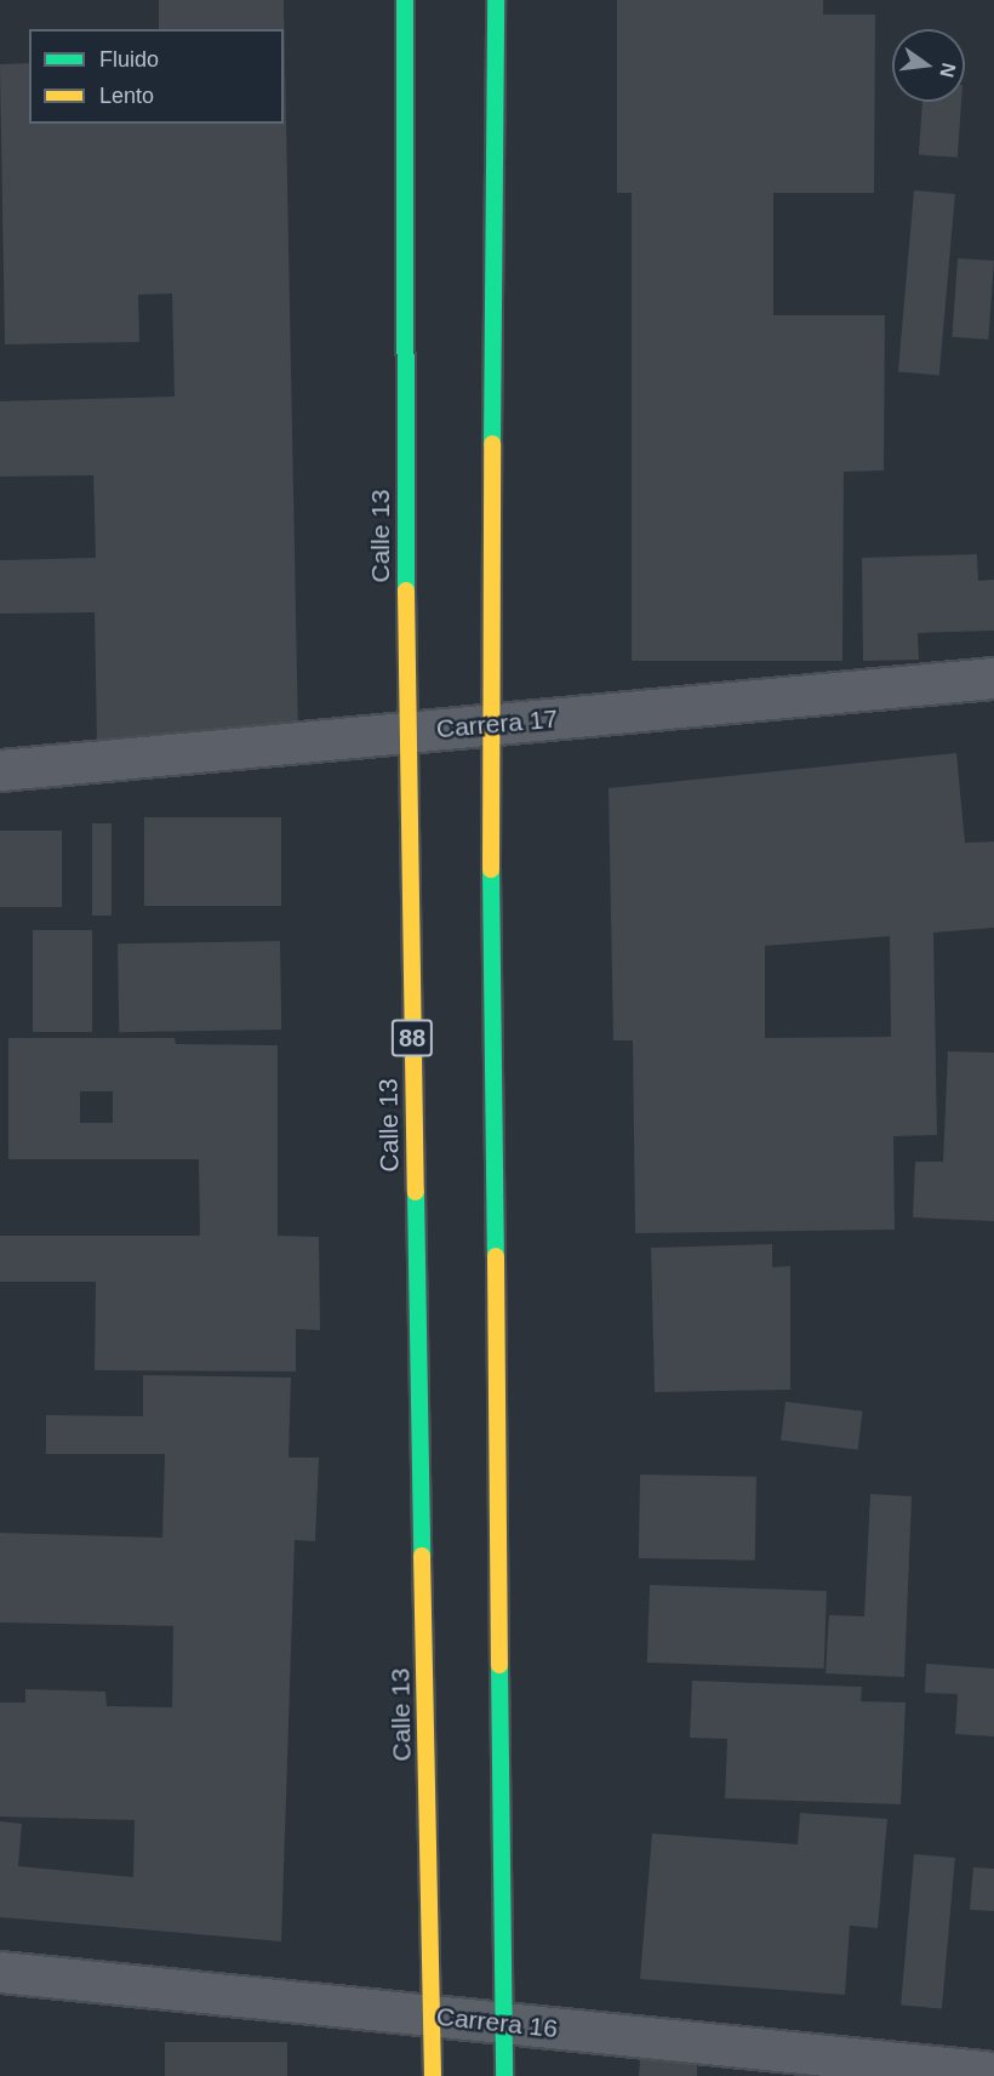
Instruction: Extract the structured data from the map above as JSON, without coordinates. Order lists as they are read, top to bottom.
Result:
{
  "streets": {
    "highway": ["Calle 13", "88"],
    "street": ["Carrera 17", "Carrera 16"]
  },
  "crossings": [
    ["Calle 13", "Carrera 17"],
    ["Calle 13", "Carrera 16"]
  ],
  "legend": ["Fluido", "Lento"],
  "north": "right"
}
